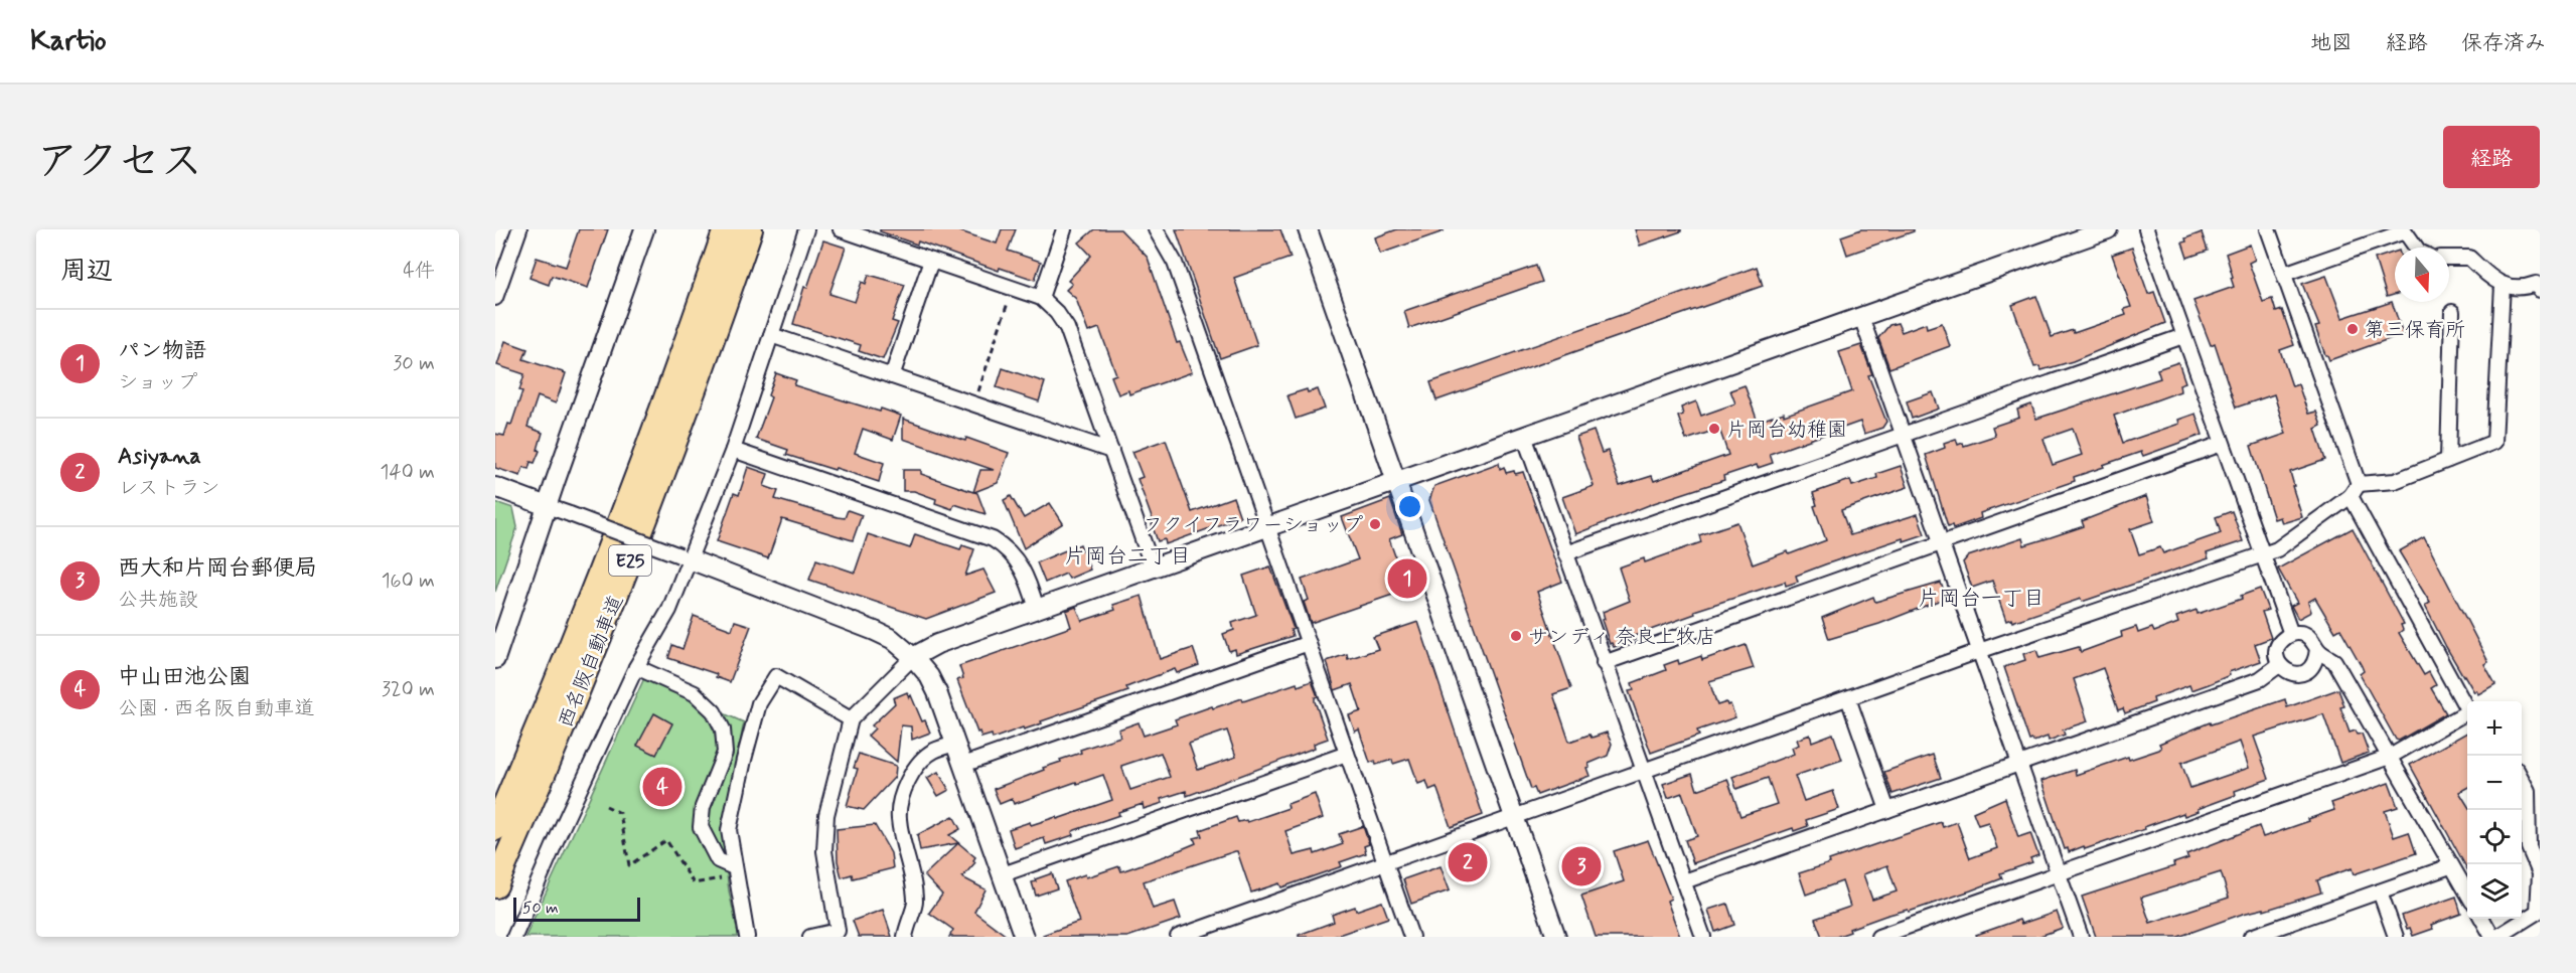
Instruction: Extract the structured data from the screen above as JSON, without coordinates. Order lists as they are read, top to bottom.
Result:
{
  "streets": {
    "highway": ["E25", "西名阪自動車道"]
  },
  "districts": ["片岡台二丁目", "片岡台一丁目"],
  "places": [
    "第三保育所",
    "片岡台幼稚園",
    "フクイフラワーショップ",
    "サンディ 奈良上牧店"
  ],
  "scale_bar": "50 m",
  "north": "bottom",
  "page": {
    "header": "Kartio",
    "nav": ["地図", "経路", "保存済み"],
    "title": "アクセス",
    "buttons": "経路",
    "heading": ["周辺", "4件"],
    "list": [
      {
        "mark": "1",
        "name": "パン物語",
        "note": "ショップ",
        "value": "30 m"
      },
      {
        "mark": "2",
        "name": "Asiyana",
        "note": "レストラン",
        "value": "140 m"
      },
      {
        "mark": "3",
        "name": "西大和片岡台郵便局",
        "note": "公共施設",
        "value": "160 m"
      },
      {
        "mark": "4",
        "name": "中山田池公園",
        "note": "公園 · 西名阪自動車道",
        "value": "320 m"
      }
    ],
    "pins": [
      "1",
      "4",
      "2",
      "3"
    ],
    "map_buttons": ["+", "−"],
    "scale": "50 m"
  }
}
